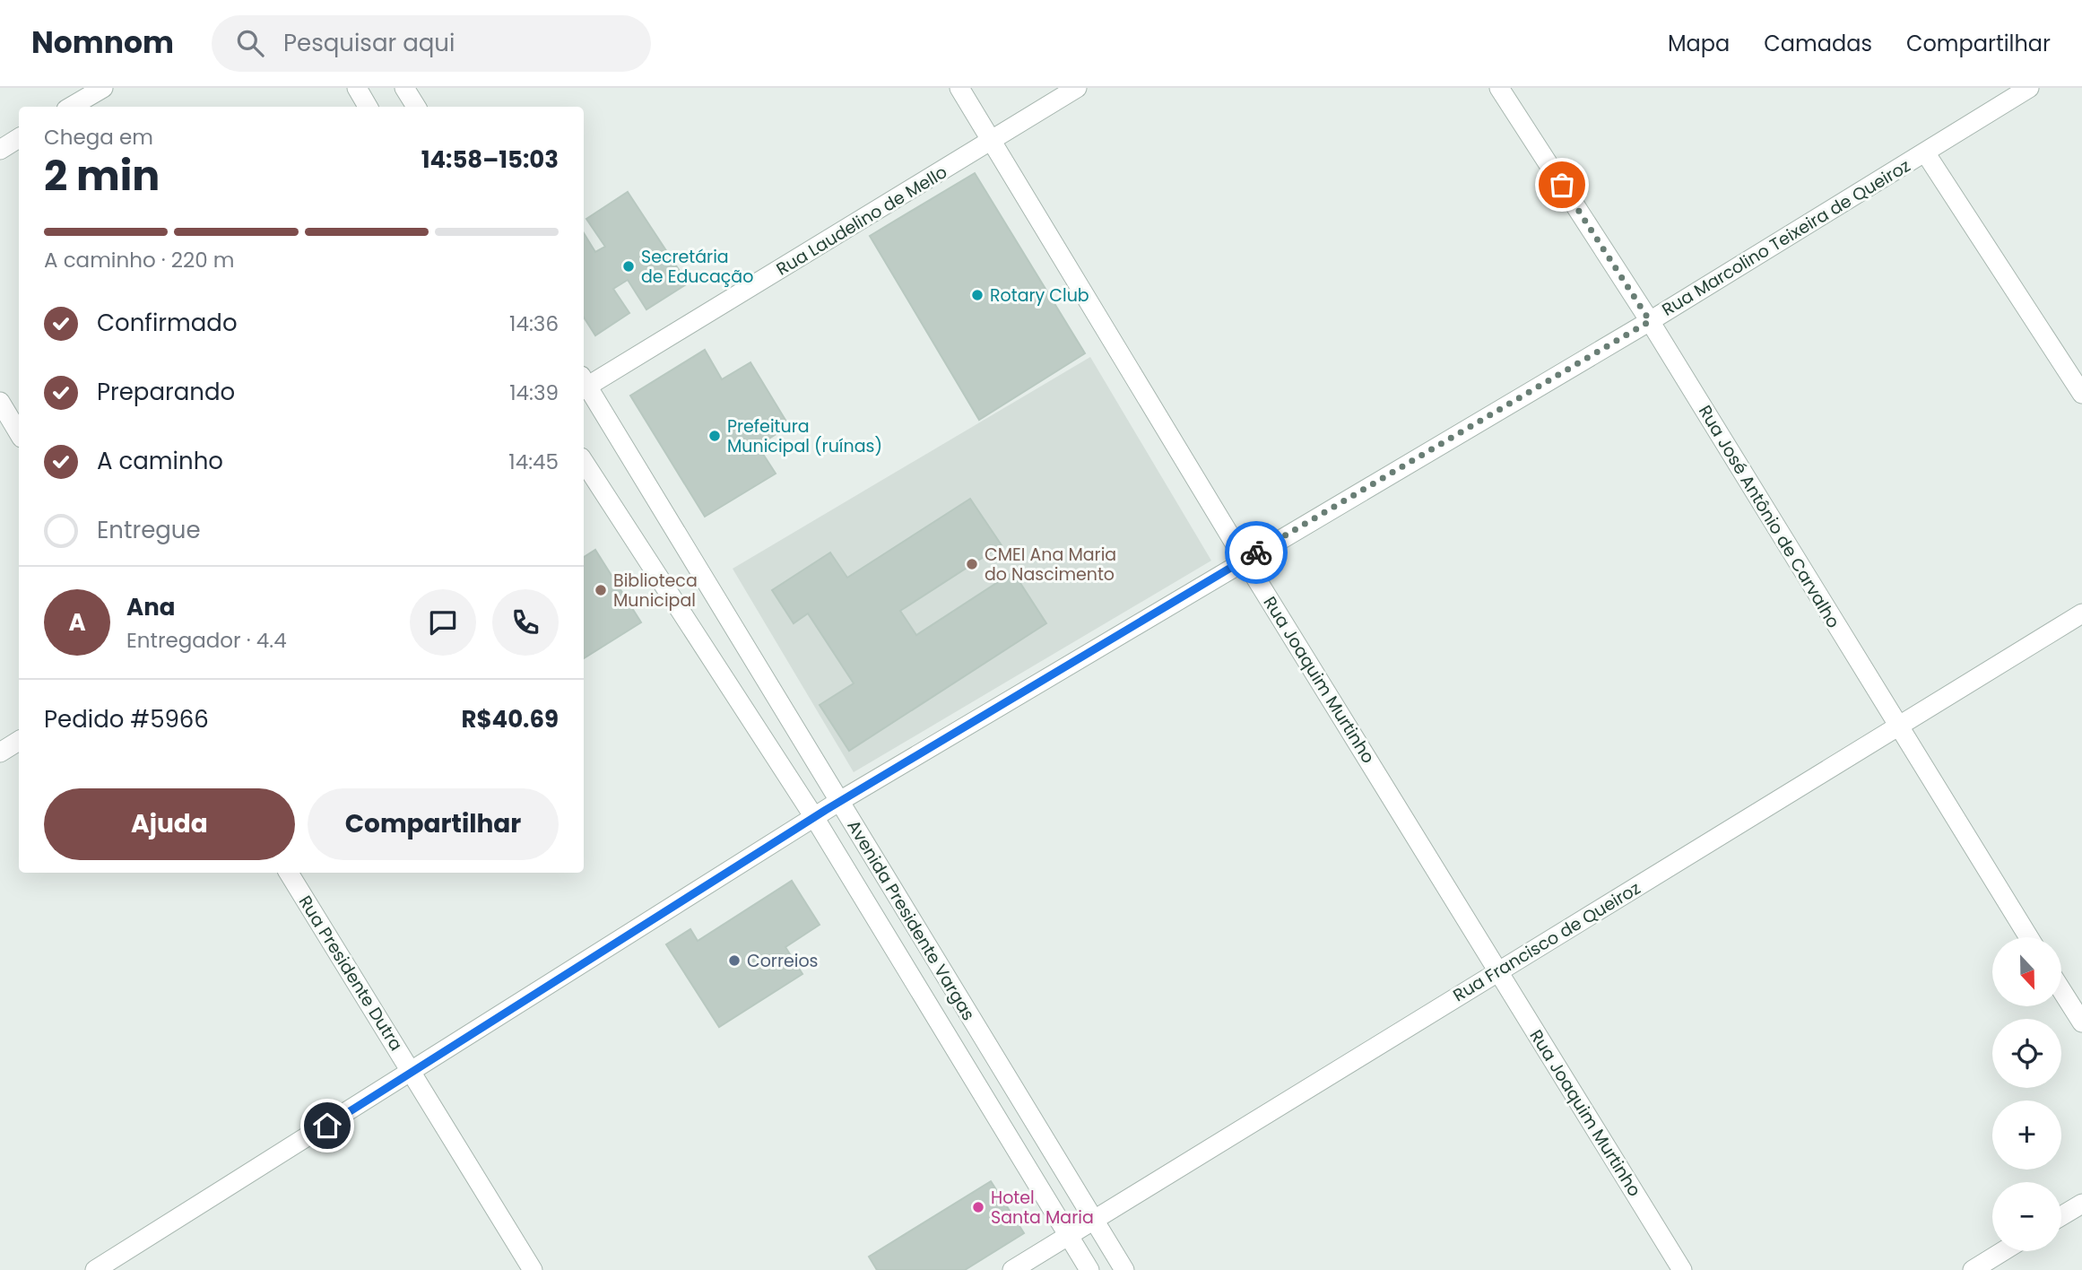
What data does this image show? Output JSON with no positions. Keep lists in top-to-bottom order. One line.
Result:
{"streets":{"street":["Rua Laudelino de Mello","Rua Marcolino Teixeira de Queiroz","Rua José Antônio de Carvalho","Rua Joaquim Murtinho","Avenida Presidente Vargas","Rua Francisco de Queiroz","Rua Presidente Dutra"]},"crossings":[["Rua Laudelino de Mello","Rua Joaquim Murtinho"],["Rua Marcolino Teixeira de Queiroz","Rua José Antônio de Carvalho"],["Rua Marcolino Teixeira de Queiroz","Rua Joaquim Murtinho"],["Rua Marcolino Teixeira de Queiroz","Avenida Presidente Vargas"],["Rua Marcolino Teixeira de Queiroz","Rua Presidente Dutra"],["Rua José Antônio de Carvalho","Rua Francisco de Queiroz"],["Rua Joaquim Murtinho","Rua Francisco de Queiroz"],["Avenida Presidente Vargas","Rua Francisco de Queiroz"]],"places":["Secretária de Educação","Rotary Club","Prefeitura Municipal (ruínas)","CMEI Ana Maria do Nascimento","Biblioteca Municipal","Correios","Hotel Santa Maria"],"north":"bottom","page":{"header":"Nomnom","search":"Pesquisar aqui","nav":["Mapa","Camadas","Compartilhar"],"heading":["2 min","Chega em","14:58–15:03"],"panel":["Ana","Entregador · 4.4","Pedido #5966","R$40.69"],"bar":"A caminho · 220 m","list":[["Confirmado","14:36"],["Preparando","14:39"],["A caminho","14:45"],"Entregue"],"round":"A","buttons":["Ajuda","Compartilhar"],"map_buttons":["+","−"]}}
